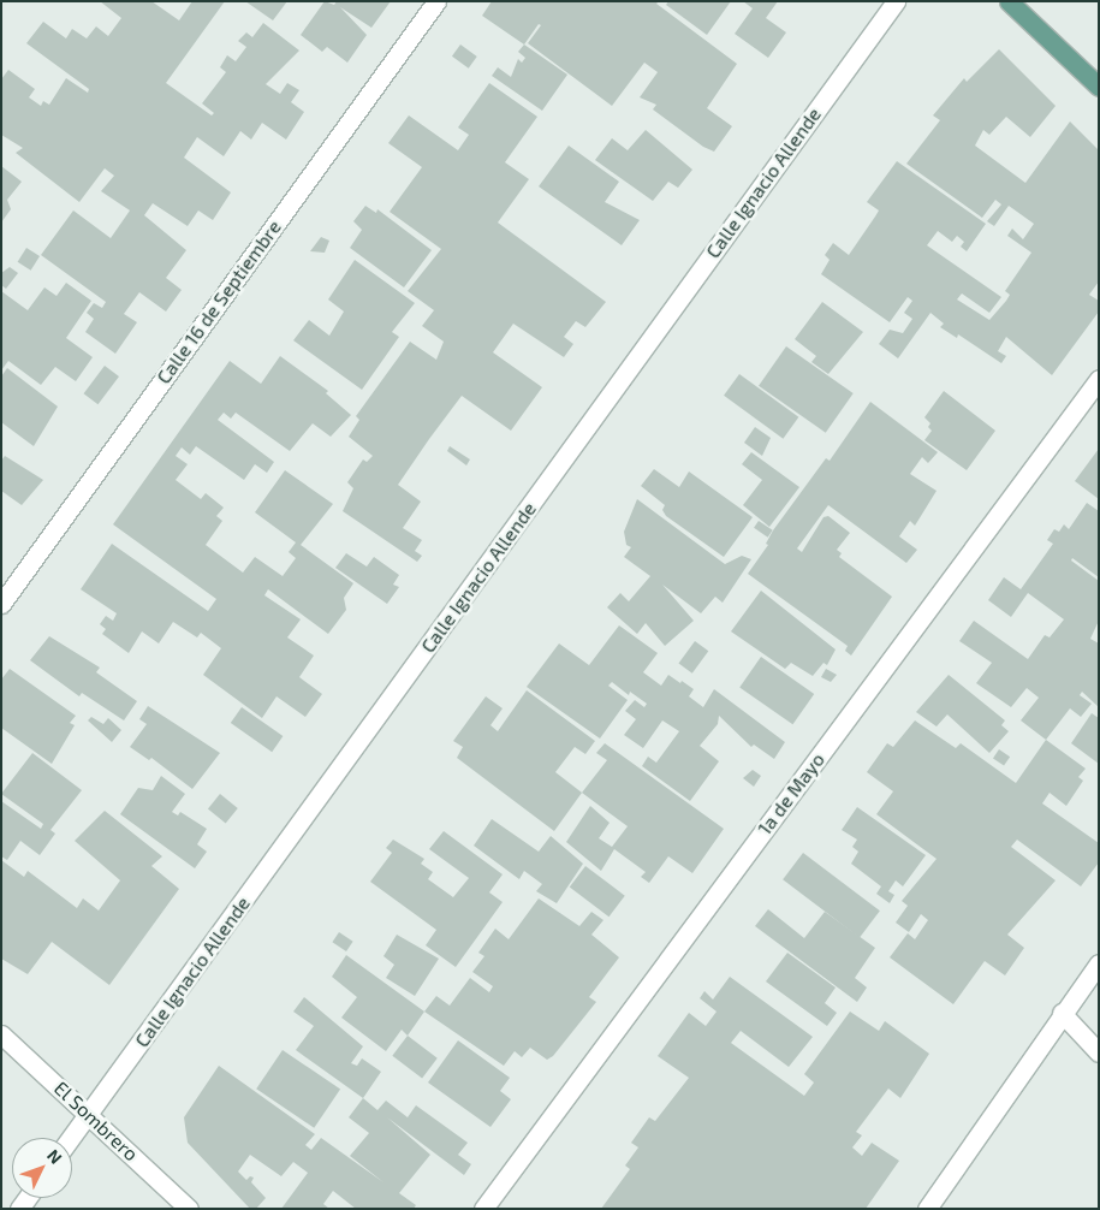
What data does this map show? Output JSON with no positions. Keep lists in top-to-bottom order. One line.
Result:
{"streets":{"street":["Calle Ignacio Allende","Calle 16 de Septiembre","1a de Mayo","El Sombrero"]},"crossings":[["Calle Ignacio Allende","El Sombrero"]],"north":"top right"}
